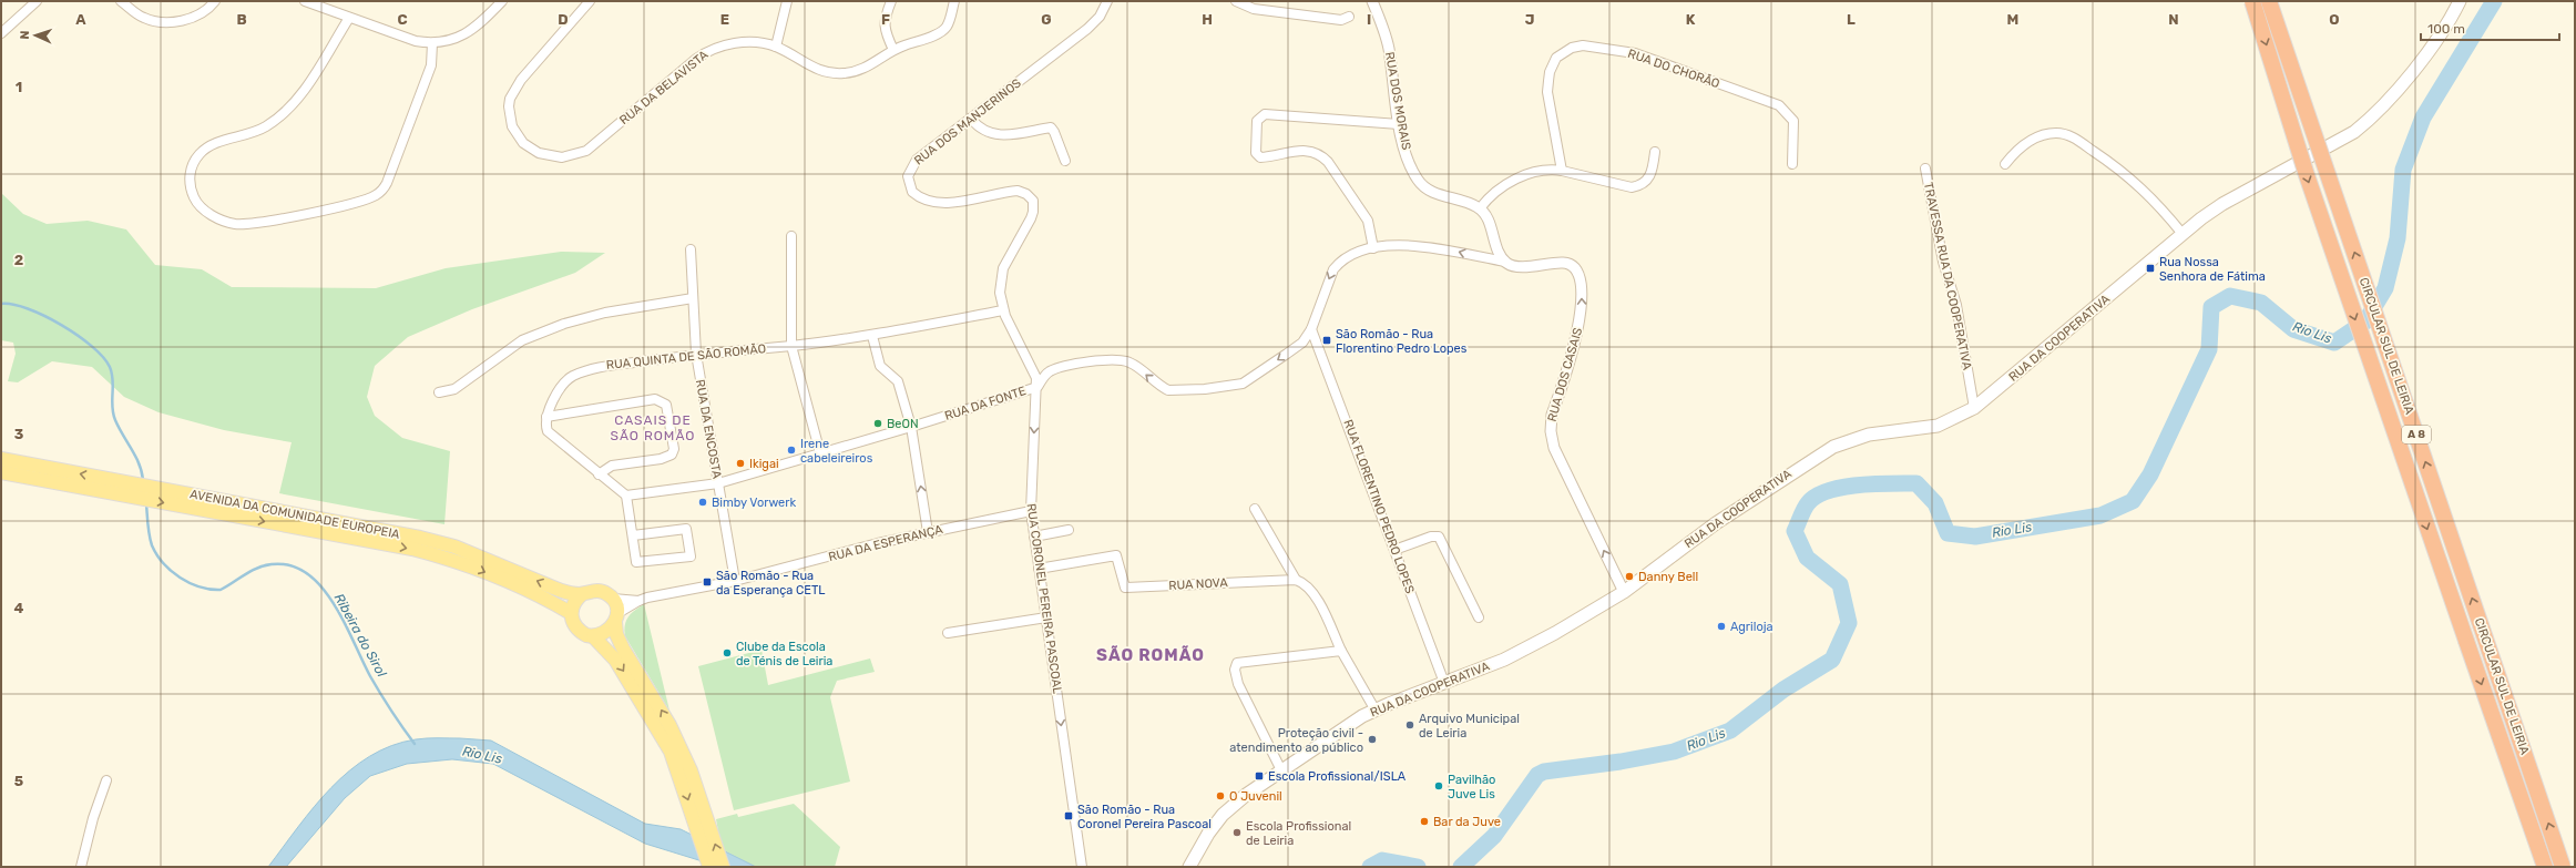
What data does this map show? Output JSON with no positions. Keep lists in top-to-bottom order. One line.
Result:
{"streets":{"highway":["CIRCULAR SUL DE LEIRIA","A 8"],"main road":["RUA DA COOPERATIVA","AVENIDA DA COMUNIDADE EUROPEIA"],"street":["RUA DO CHORÃO","RUA DA BELAVISTA","RUA DOS MORAIS","RUA DOS MANJERINOS","TRAVESSA RUA DA COOPERATIVA","RUA QUINTA DE SÃO ROMÃO","RUA DOS CASAIS","RUA DA FONTE","RUA DA ENCOSTA","RUA FLORENTINO PEDRO LOPES","RUA DA ESPERANÇA","RUA NOVA","RUA CORONEL PEREIRA PASCOAL"]},"crossings":[["RUA DOS MANJERINOS","RUA QUINTA DE SÃO ROMÃO"],["RUA DOS MANJERINOS","RUA CORONEL PEREIRA PASCOAL"],["TRAVESSA RUA DA COOPERATIVA","RUA DA COOPERATIVA"],["RUA DA COOPERATIVA","RUA DOS CASAIS"],["RUA DA COOPERATIVA","RUA FLORENTINO PEDRO LOPES"],["RUA QUINTA DE SÃO ROMÃO","RUA DA ENCOSTA"],["RUA QUINTA DE SÃO ROMÃO","RUA CORONEL PEREIRA PASCOAL"],["RUA DOS CASAIS","RUA DA FONTE"],["RUA DA FONTE","RUA DA ENCOSTA"],["RUA DA FONTE","RUA FLORENTINO PEDRO LOPES"],["RUA DA FONTE","RUA CORONEL PEREIRA PASCOAL"],["RUA DA ENCOSTA","RUA DA ESPERANÇA"],["AVENIDA DA COMUNIDADE EUROPEIA","RUA DA ESPERANÇA"],["RUA DA ESPERANÇA","RUA CORONEL PEREIRA PASCOAL"],["RUA NOVA","RUA CORONEL PEREIRA PASCOAL"]],"one_way":["RUA DOS CASAIS","RUA DA FONTE","RUA CORONEL PEREIRA PASCOAL"],"districts":["CASAIS DE SÃO ROMÃO","SÃO ROMÃO"],"water":["Rio Lis","Ribeira do Sirol"],"places":{"transit":["Rua Nossa Senhora de Fátima","São Romão - Rua Florentino Pedro Lopes","São Romão - Rua da Esperança CETL","Escola Profissional/ISLA","São Romão - Rua Coronel Pereira Pascoal"],"other":["BeON","Irene cabeleireiros","Ikigai","Bimby Vorwerk","Danny Bell","Agriloja","Clube da Escola de Ténis de Leiria","Arquivo Municipal de Leiria","Proteção civil - atendimento ao público","Pavilhão Juve Lis","O Juvenil","Bar da Juve","Escola Profissional de Leiria"]},"scale_bar":"100 m","north":"left","grid":{"columns":["A","B","C","D","E","F","G","H","I","J","K","L","M","N","O"],"rows":["1","2","3","4","5"]}}
